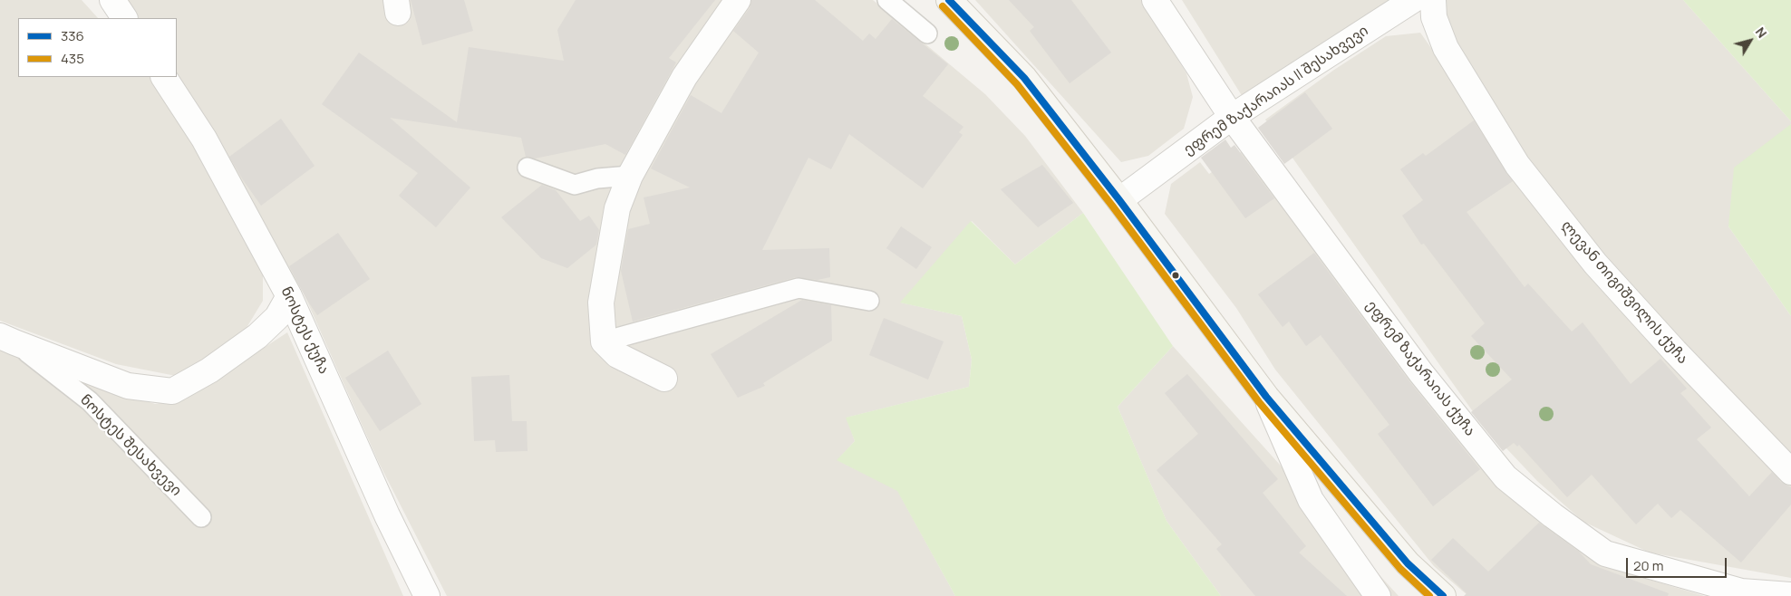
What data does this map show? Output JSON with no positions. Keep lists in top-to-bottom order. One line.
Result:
{"streets":{"street":["ეფრემ ზაქარაიას II შესახვევი","ლევან თიგიშვილის ქუჩა","ნოსტეს ქუჩა","ეფრემ ზაქარაიას ქუჩა","ნოსტეს შესახვევი"]},"crossings":[["ეფრემ ზაქარაიას II შესახვევი","ეფრემ ზაქარაიას ქუჩა"],["ნოსტეს ქუჩა","ნოსტეს შესახვევი"]],"lines":["transit line 336","transit line 435"],"legend":["336","435"],"scale_bar":"20 m","north":"top right"}
